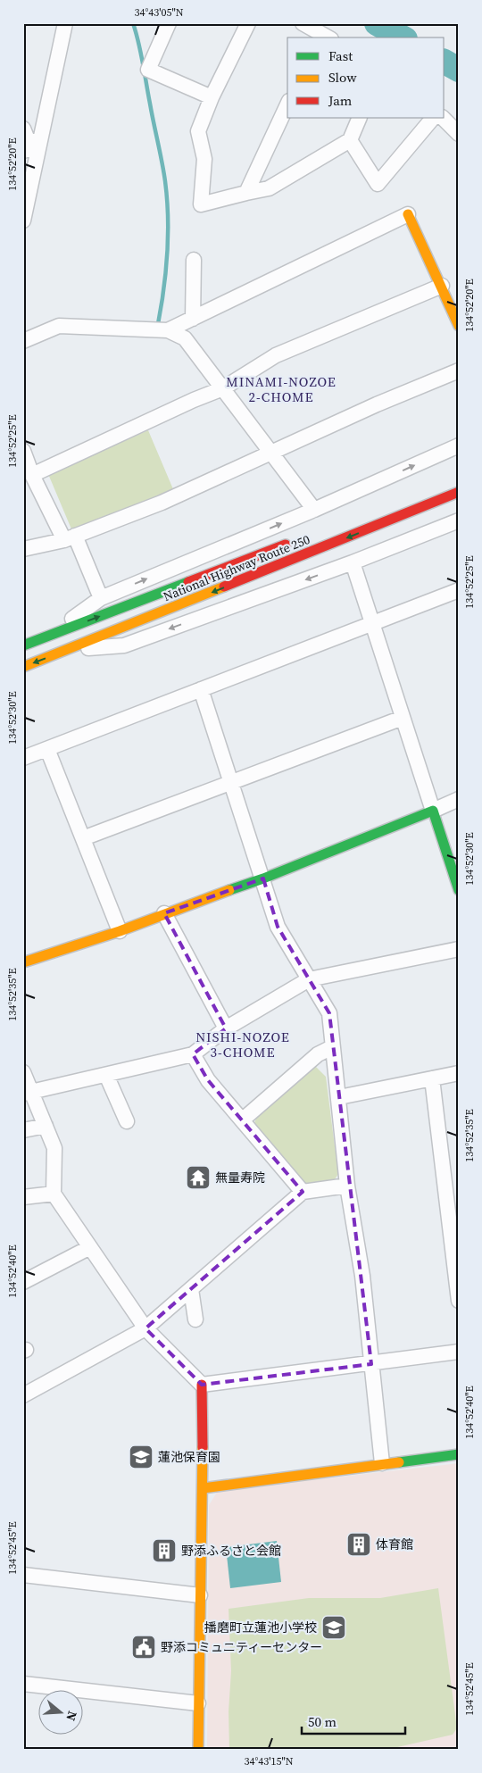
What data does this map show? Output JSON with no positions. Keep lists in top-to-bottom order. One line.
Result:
{"streets":{"main road":["National Highway Route 250"]},"districts":["MINAMI-NOZOE 2-CHOME","NISHI-NOZOE 3-CHOME"],"places":{"temple":["無量寿院"],"school or university":["蓮池保育園","播磨町立蓮池小学校"],"building":["体育館","野添ふるさと会館"],"public building":["野添コミュニティーセンター"]},"legend":["Fast","Slow","Jam"],"scale_bar":"50 m","north":"right","coordinates":["34°43'05\"N","134°52'20\"E","134°52'25\"E","134°52'30\"E","134°52'35\"E","134°52'40\"E","134°52'45\"E","34°43'15\"N"]}
